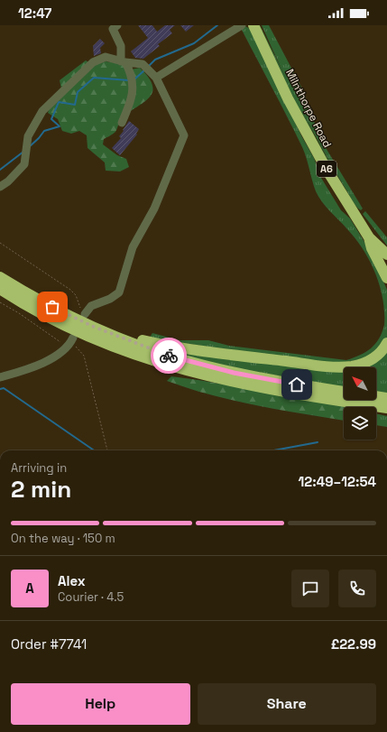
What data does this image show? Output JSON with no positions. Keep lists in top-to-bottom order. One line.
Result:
{"streets":{"highway":["Milnthorpe Road","A6"]},"north":"top left","page":{"status":"12:47","heading":["2 min","Arriving in","12:49–12:54"],"panel":["Alex","Courier · 4.5","Order #7741","£22.99"],"bar":"On the way · 150 m","round":"A","buttons":["Help","Share"]}}
